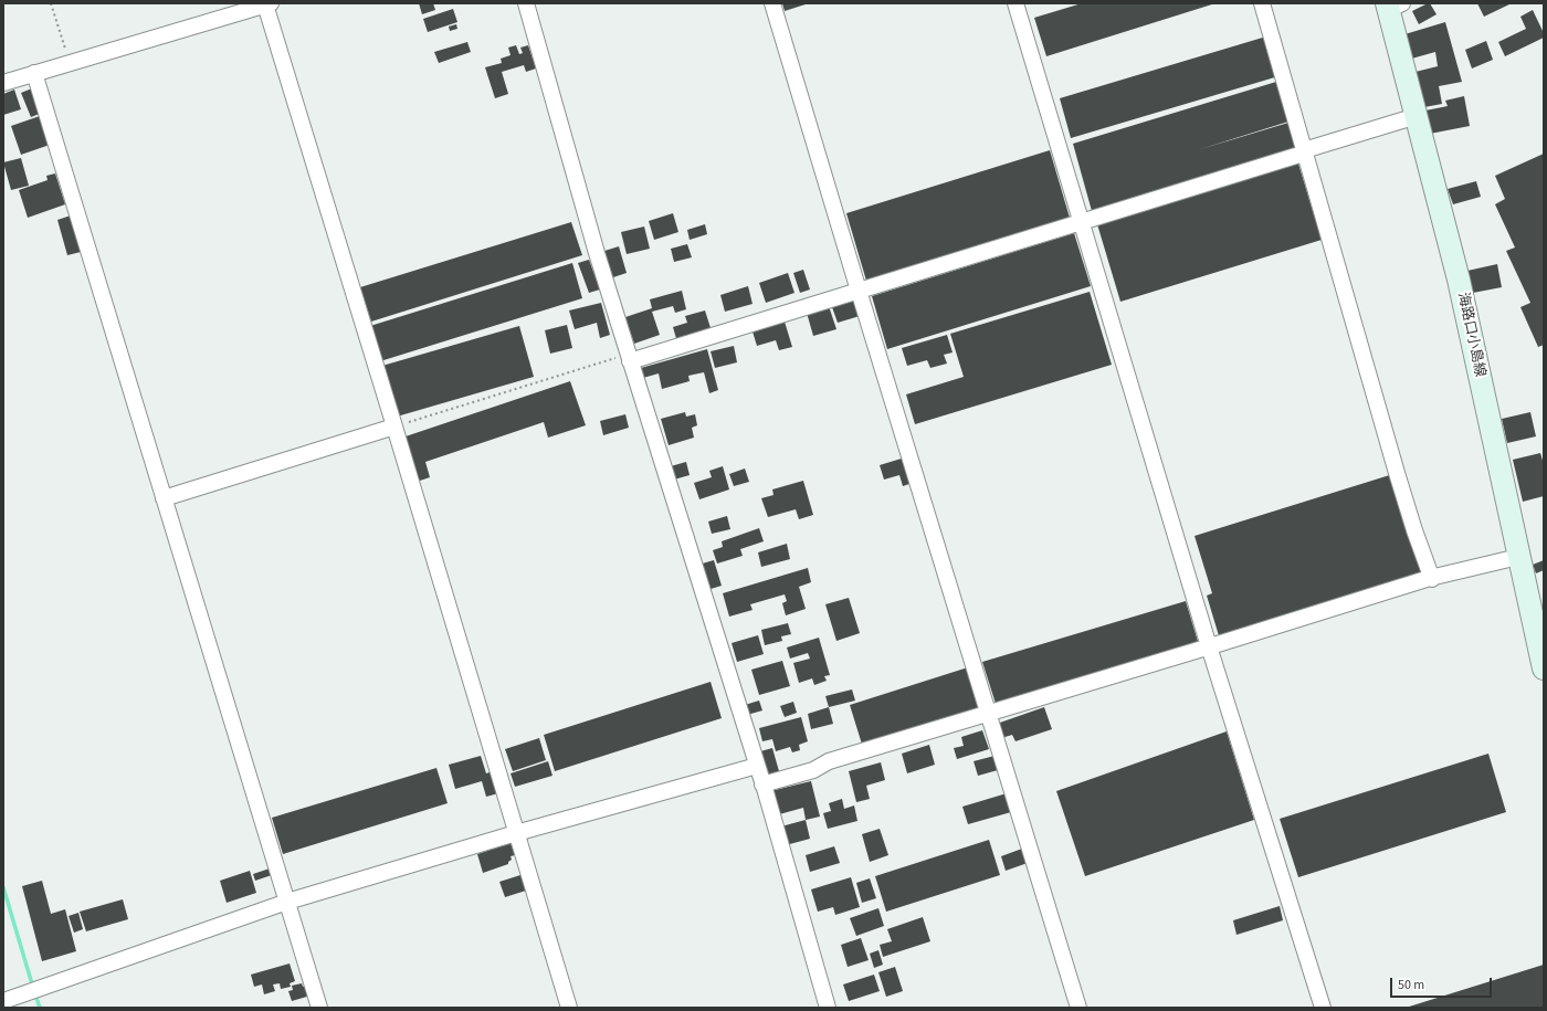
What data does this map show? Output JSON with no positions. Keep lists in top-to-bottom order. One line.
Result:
{"streets":{"main road":["海路口小島線"]},"scale_bar":"50 m"}
